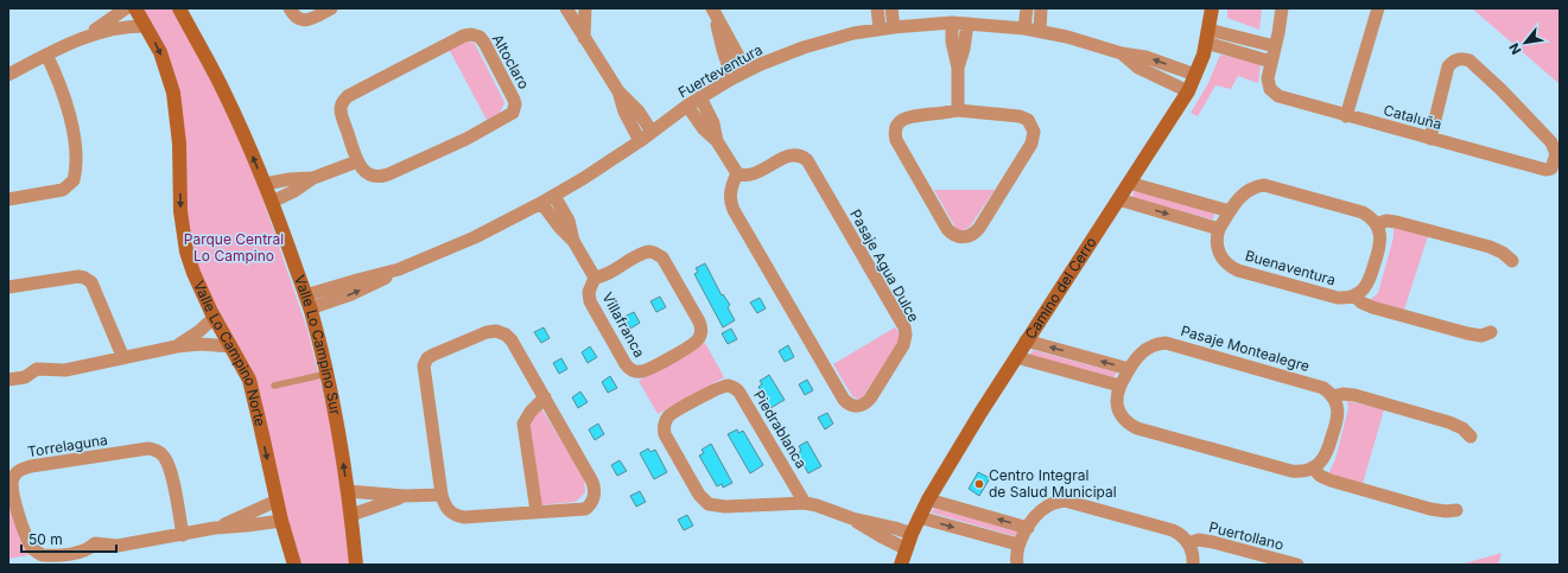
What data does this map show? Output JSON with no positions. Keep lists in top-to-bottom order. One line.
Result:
{"streets":{"street":["Altoclaro","Fuerteventura","Cataluña","Pasaje Agua Dulce","Buenaventura","Camino del Cerro","Villafranca","Valle Lo Campino Sur","Pasaje Montealegre","Valle Lo Campino Norte","Piedrablanca","Torrelaguna","Puertollano"]},"crossings":[["Fuerteventura","Camino del Cerro"],["Fuerteventura","Villafranca"],["Fuerteventura","Valle Lo Campino Sur"],["Camino del Cerro","Piedrablanca"],["Valle Lo Campino Norte","Torrelaguna"]],"one_way":["Valle Lo Campino Sur","Valle Lo Campino Norte"],"parks":["Parque Central Lo Campino"],"places":["Centro Integral de Salud Municipal"],"scale_bar":"50 m","north":"bottom left"}
